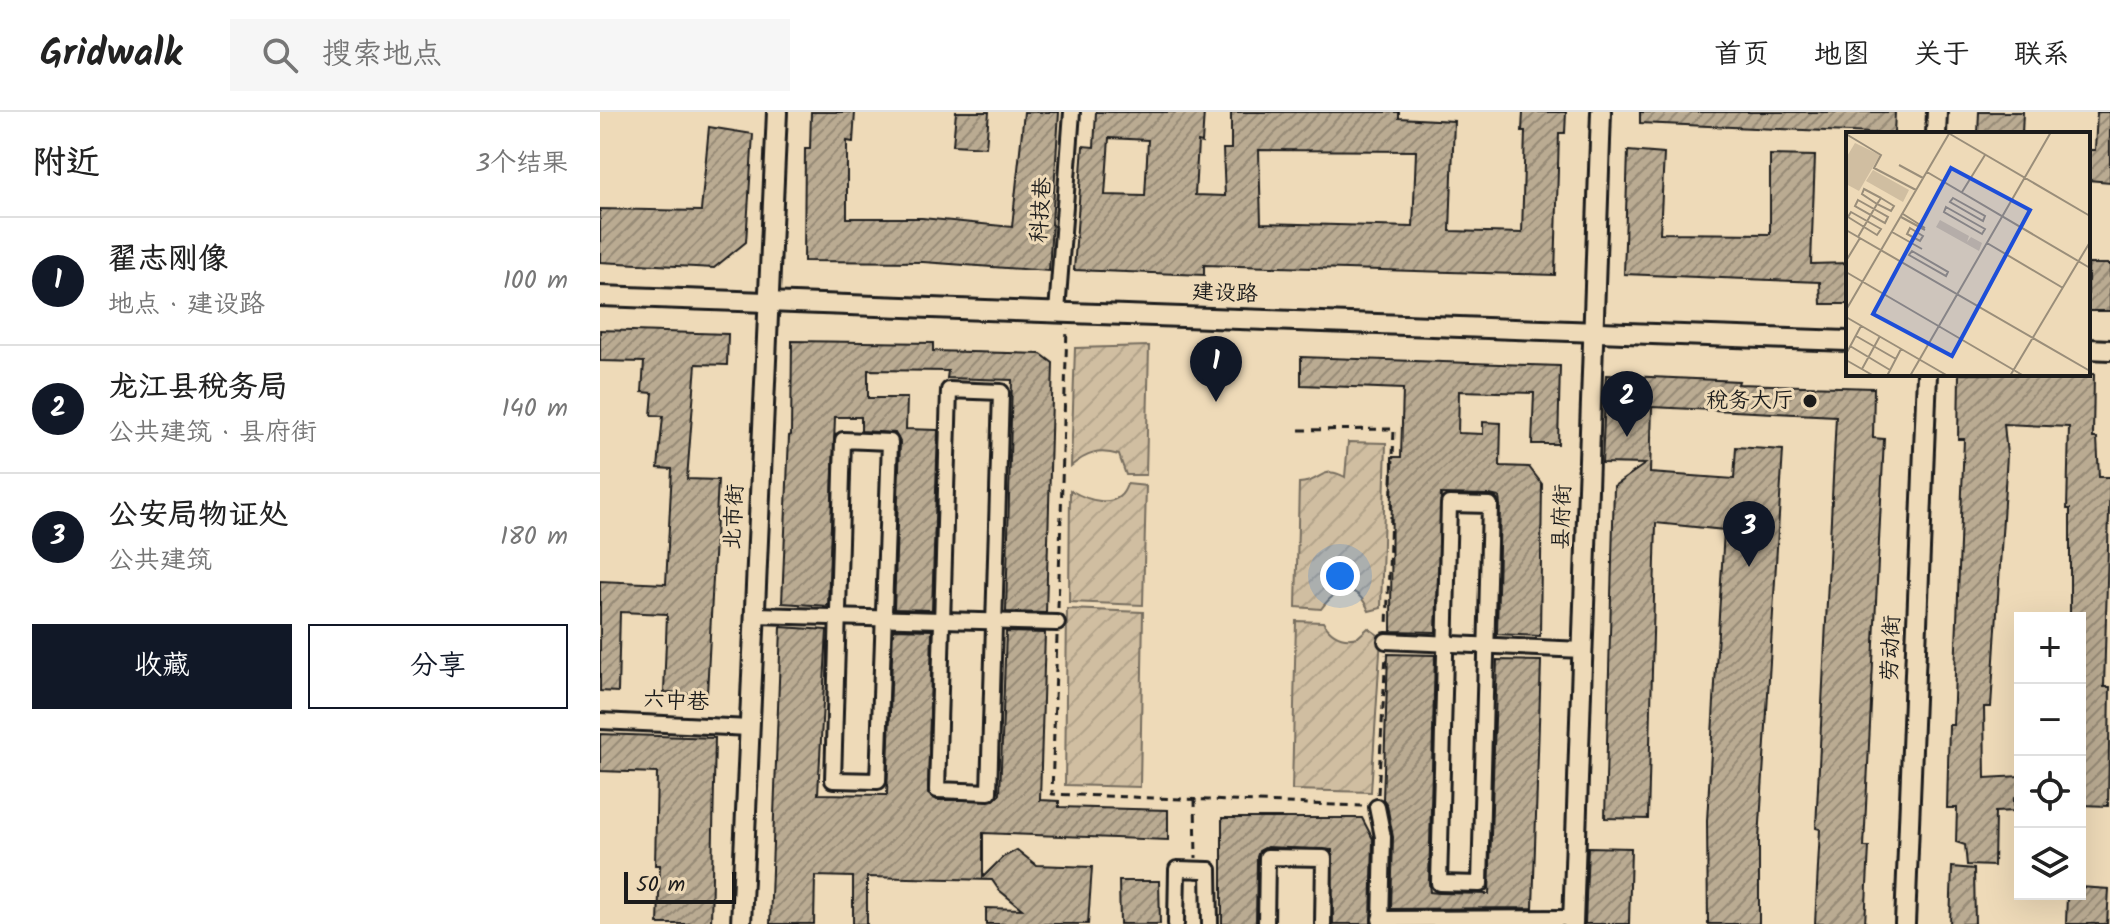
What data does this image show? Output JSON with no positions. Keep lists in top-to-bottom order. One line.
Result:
{"streets":{"street":["科技巷","建设路","北市街","县府街","劳动街","六中巷"]},"crossings":[["科技巷","建设路"],["建设路","北市街"],["建设路","县府街"],["北市街","六中巷"]],"places":["税务大厅"],"scale_bar":"50 m","page":{"header":"Gridwalk","search":"搜索地点","nav":["首页","地图","关于","联系"],"heading":["附近","3个结果"],"list":[{"mark":"1","name":"翟志刚像","note":"地点 · 建设路","value":"100 m"},{"mark":"2","name":"龙江县税务局","note":"公共建筑 · 县府街","value":"140 m"},{"mark":"3","name":"公安局物证处","note":"公共建筑","value":"180 m"}],"pins":["1","2","3"],"buttons":["收藏","分享"],"map_buttons":["+","−"],"scale":"50 m"}}
